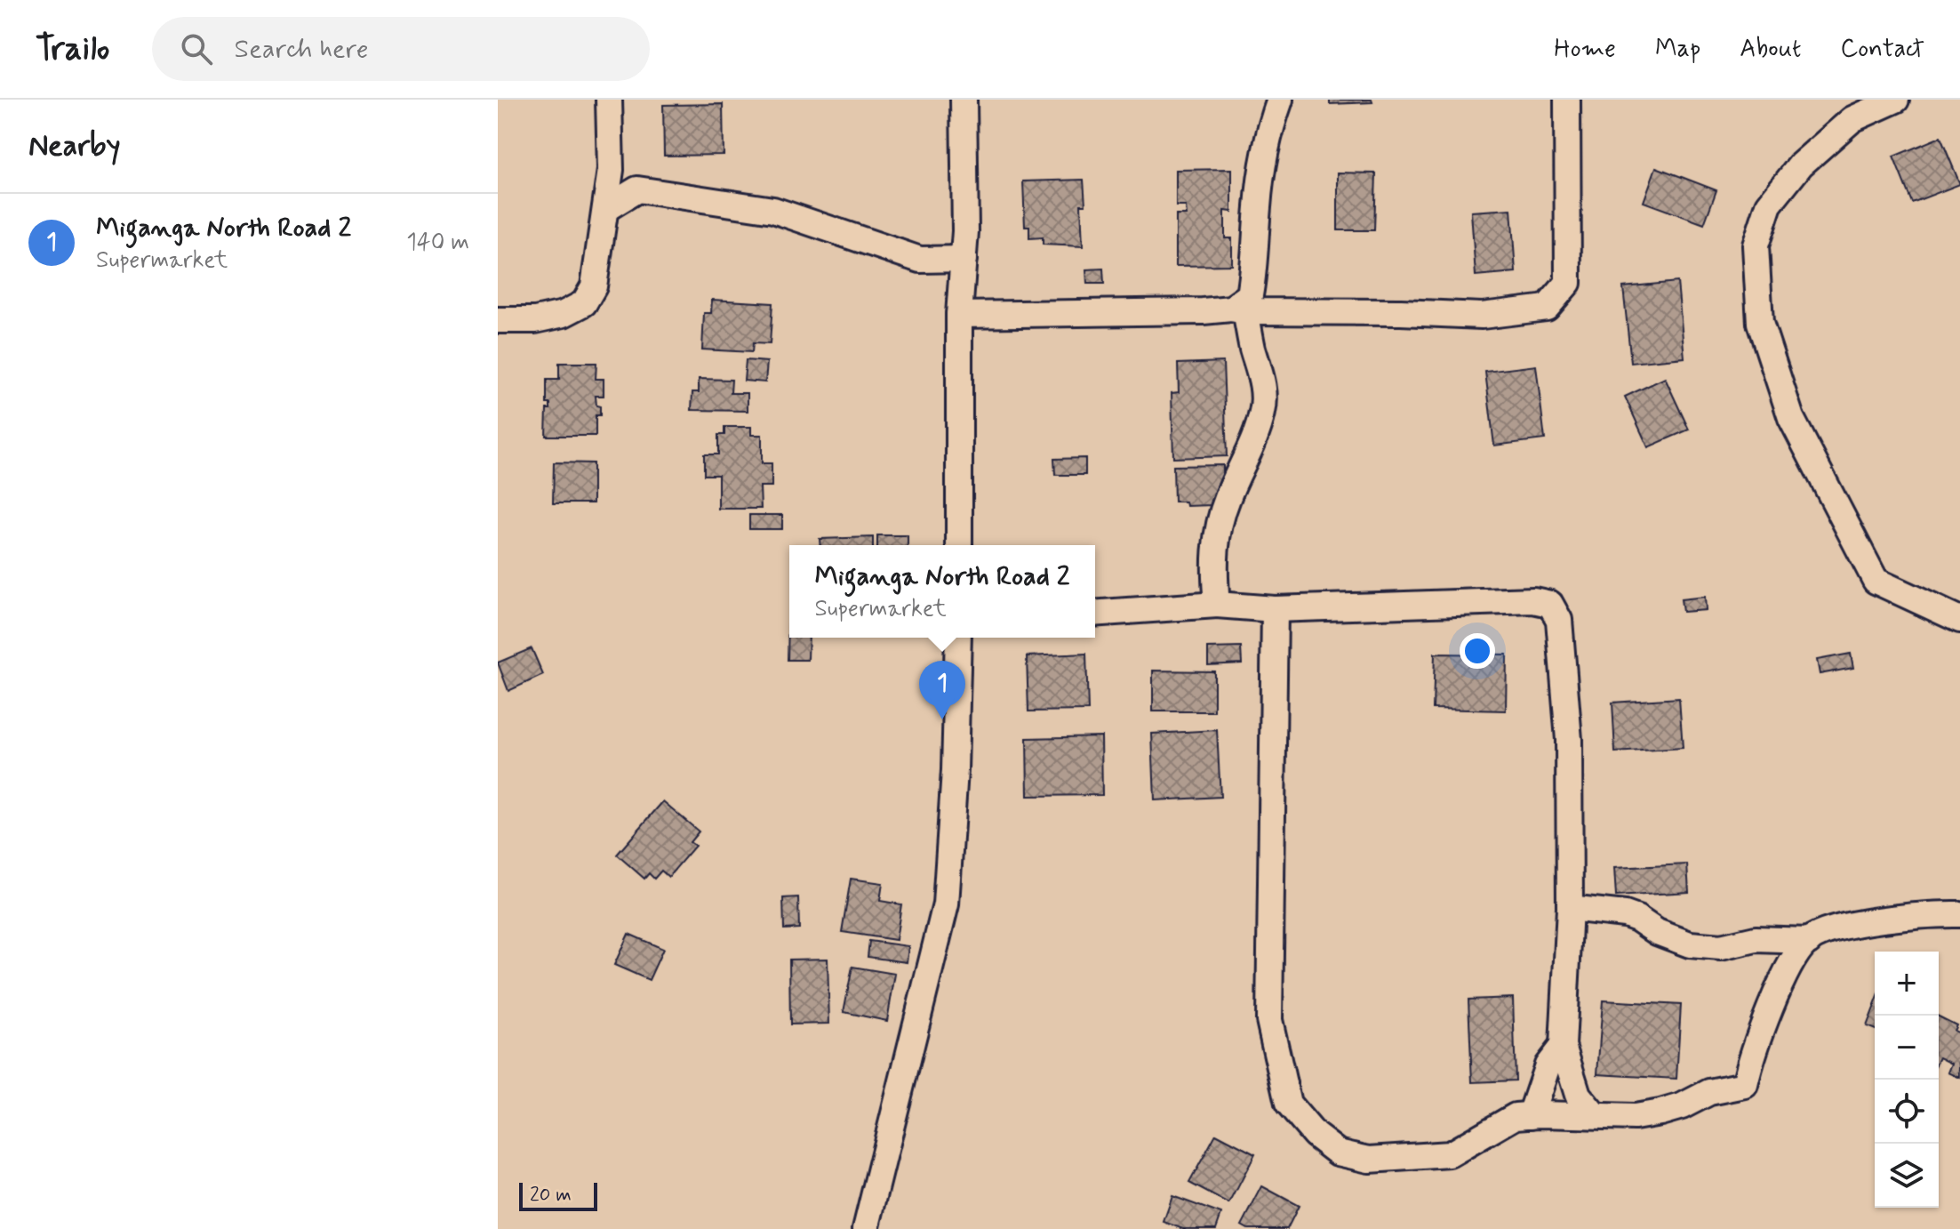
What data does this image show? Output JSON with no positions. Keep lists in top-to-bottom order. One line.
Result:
{"scale_bar":"20 m","page":{"header":"Trailo","search":"Search here","nav":["Home","Map","About","Contact"],"heading":"Nearby","list":[{"mark":"1","name":"Miganga North Road 2","note":"Supermarket","value":"140 m"}],"popup":["Miganga North Road 2","Supermarket"],"pins":"1","map_buttons":["+","−"],"scale":"20 m"}}
